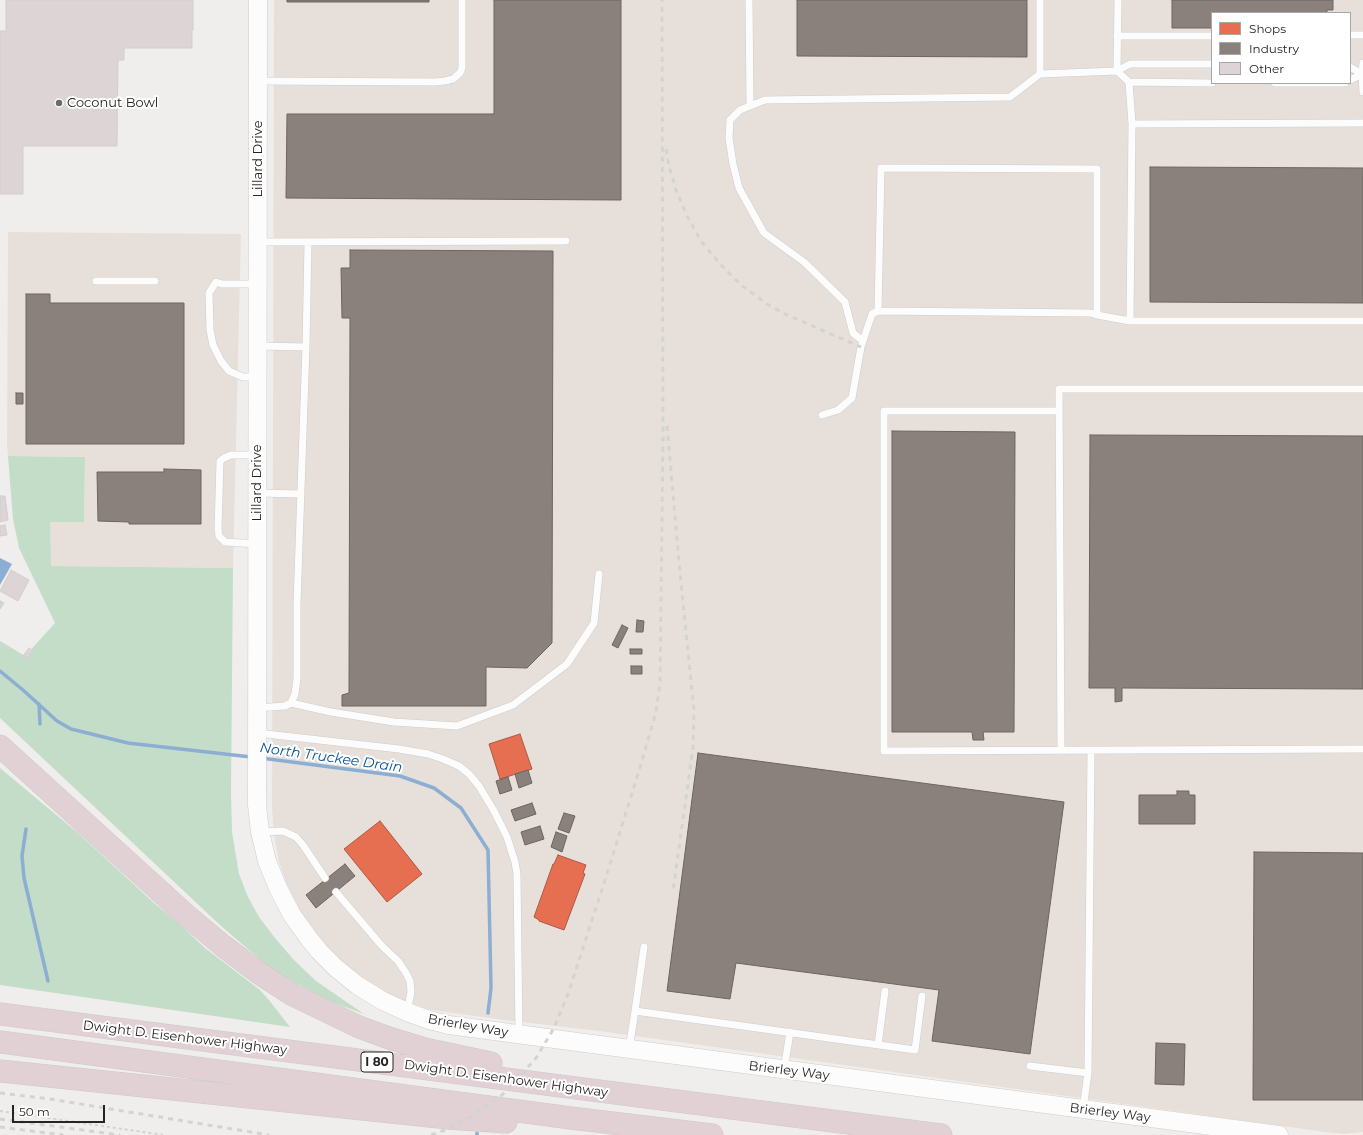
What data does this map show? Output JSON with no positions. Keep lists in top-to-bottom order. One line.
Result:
{"streets":{"highway":["Dwight D. Eisenhower Highway","I 80"],"street":["Lillard Drive","Brierley Way"]},"crossings":[["Lillard Drive","Brierley Way"]],"water":["North Truckee Drain"],"places":["Coconut Bowl"],"legend":["Shops","Industry","Other"],"scale_bar":"50 m"}
